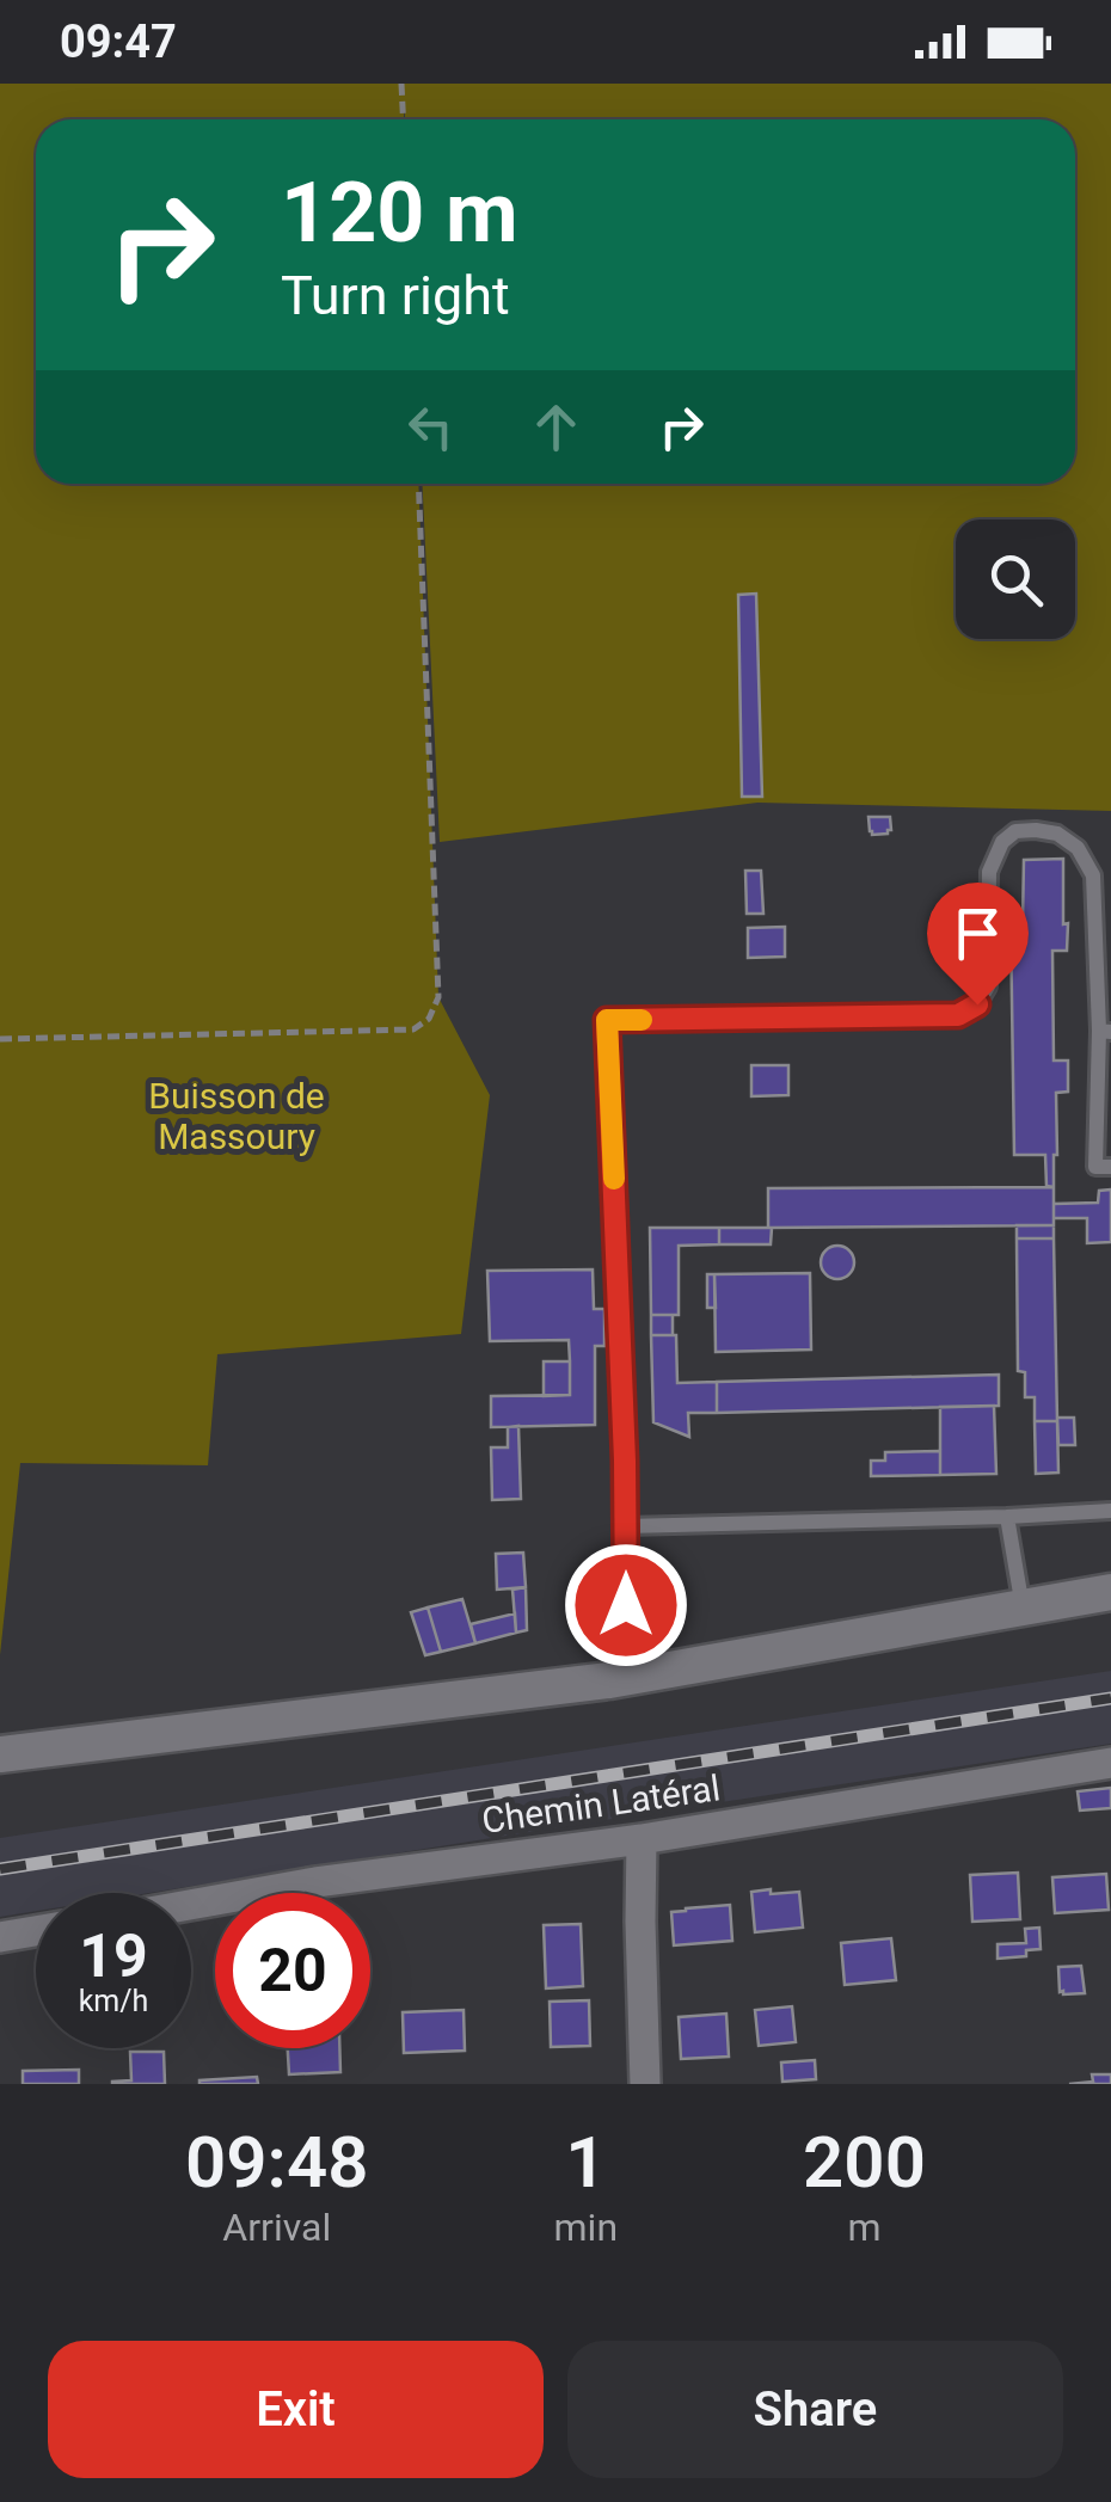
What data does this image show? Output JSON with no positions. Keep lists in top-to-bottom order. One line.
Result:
{"streets":{"street":["Chemin Latéral"]},"parks":["Buisson de Massoury"],"page":{"status":"09:47","turn":["120 m","Turn right"],"speed":"19 km/h","limit":"20","eta":["09:48","Arrival","1","min","200","m"],"buttons":["Exit","Share"]}}
